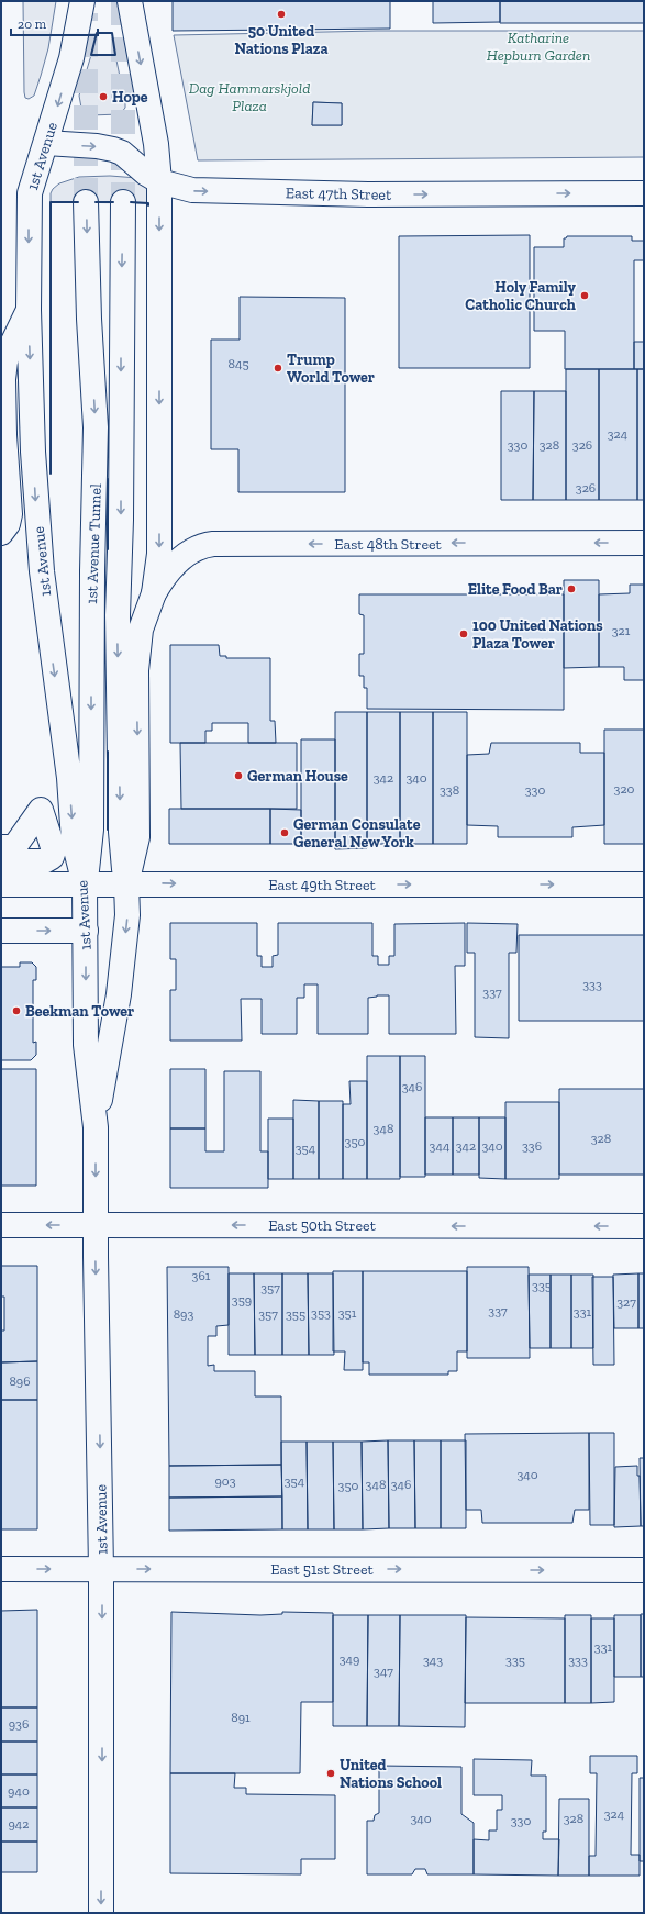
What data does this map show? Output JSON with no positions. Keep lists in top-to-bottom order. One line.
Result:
{"streets":{"main road":["1st Avenue","East 47th Street","1st Avenue Tunnel","East 48th Street","East 49th Street","East 50th Street","East 51st Street"]},"crossings":[["1st Avenue","East 47th Street"],["1st Avenue","1st Avenue Tunnel"],["1st Avenue","East 48th Street"],["1st Avenue","East 49th Street"],["1st Avenue","East 50th Street"],["1st Avenue","East 51st Street"],["1st Avenue Tunnel","East 49th Street"]],"one_way":["1st Avenue","East 47th Street","1st Avenue Tunnel","East 48th Street","East 49th Street","East 50th Street","East 51st Street"],"parks":["Katharine Hepburn Garden","Dag Hammarskjold Plaza"],"places":["50 United Nations Plaza","Hope","Holy Family Catholic Church","Trump World Tower","Elite Food Bar","100 United Nations Plaza Tower","German House","German Consulate General New York","Beekman Tower","United Nations School"],"house_numbers":["845","324","330","328","326","326","321","342","340","320","338","330","333","337","346","348","328","350","344","342","340","336","354","361","335","357","359","327","337","331","353","351","893","357","355","896","340","903","354","348","346","350","331","349","343","335","333","347","891","936","940","324","340","328","330","942"],"scale_bar":"20 m"}
